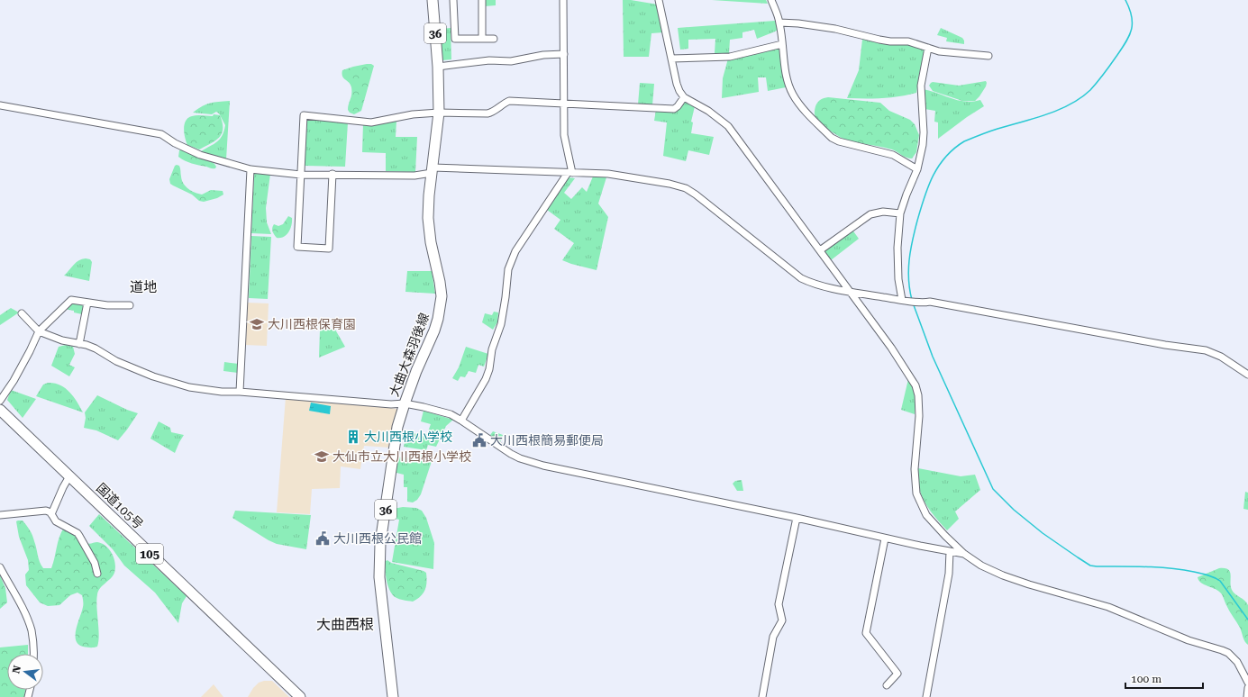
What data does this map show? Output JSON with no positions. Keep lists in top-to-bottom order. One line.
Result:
{"streets":{"main road":["36","大曲大森羽後線","国道105号","105"]},"districts":["道地","大曲西根"],"places":{"school or university":["大川西根保育園","大仙市立大川西根小学校"],"building":["大川西根小学校"],"public building":["大川西根簡易郵便局","大川西根公民館"]},"scale_bar":"100 m","north":"left"}
